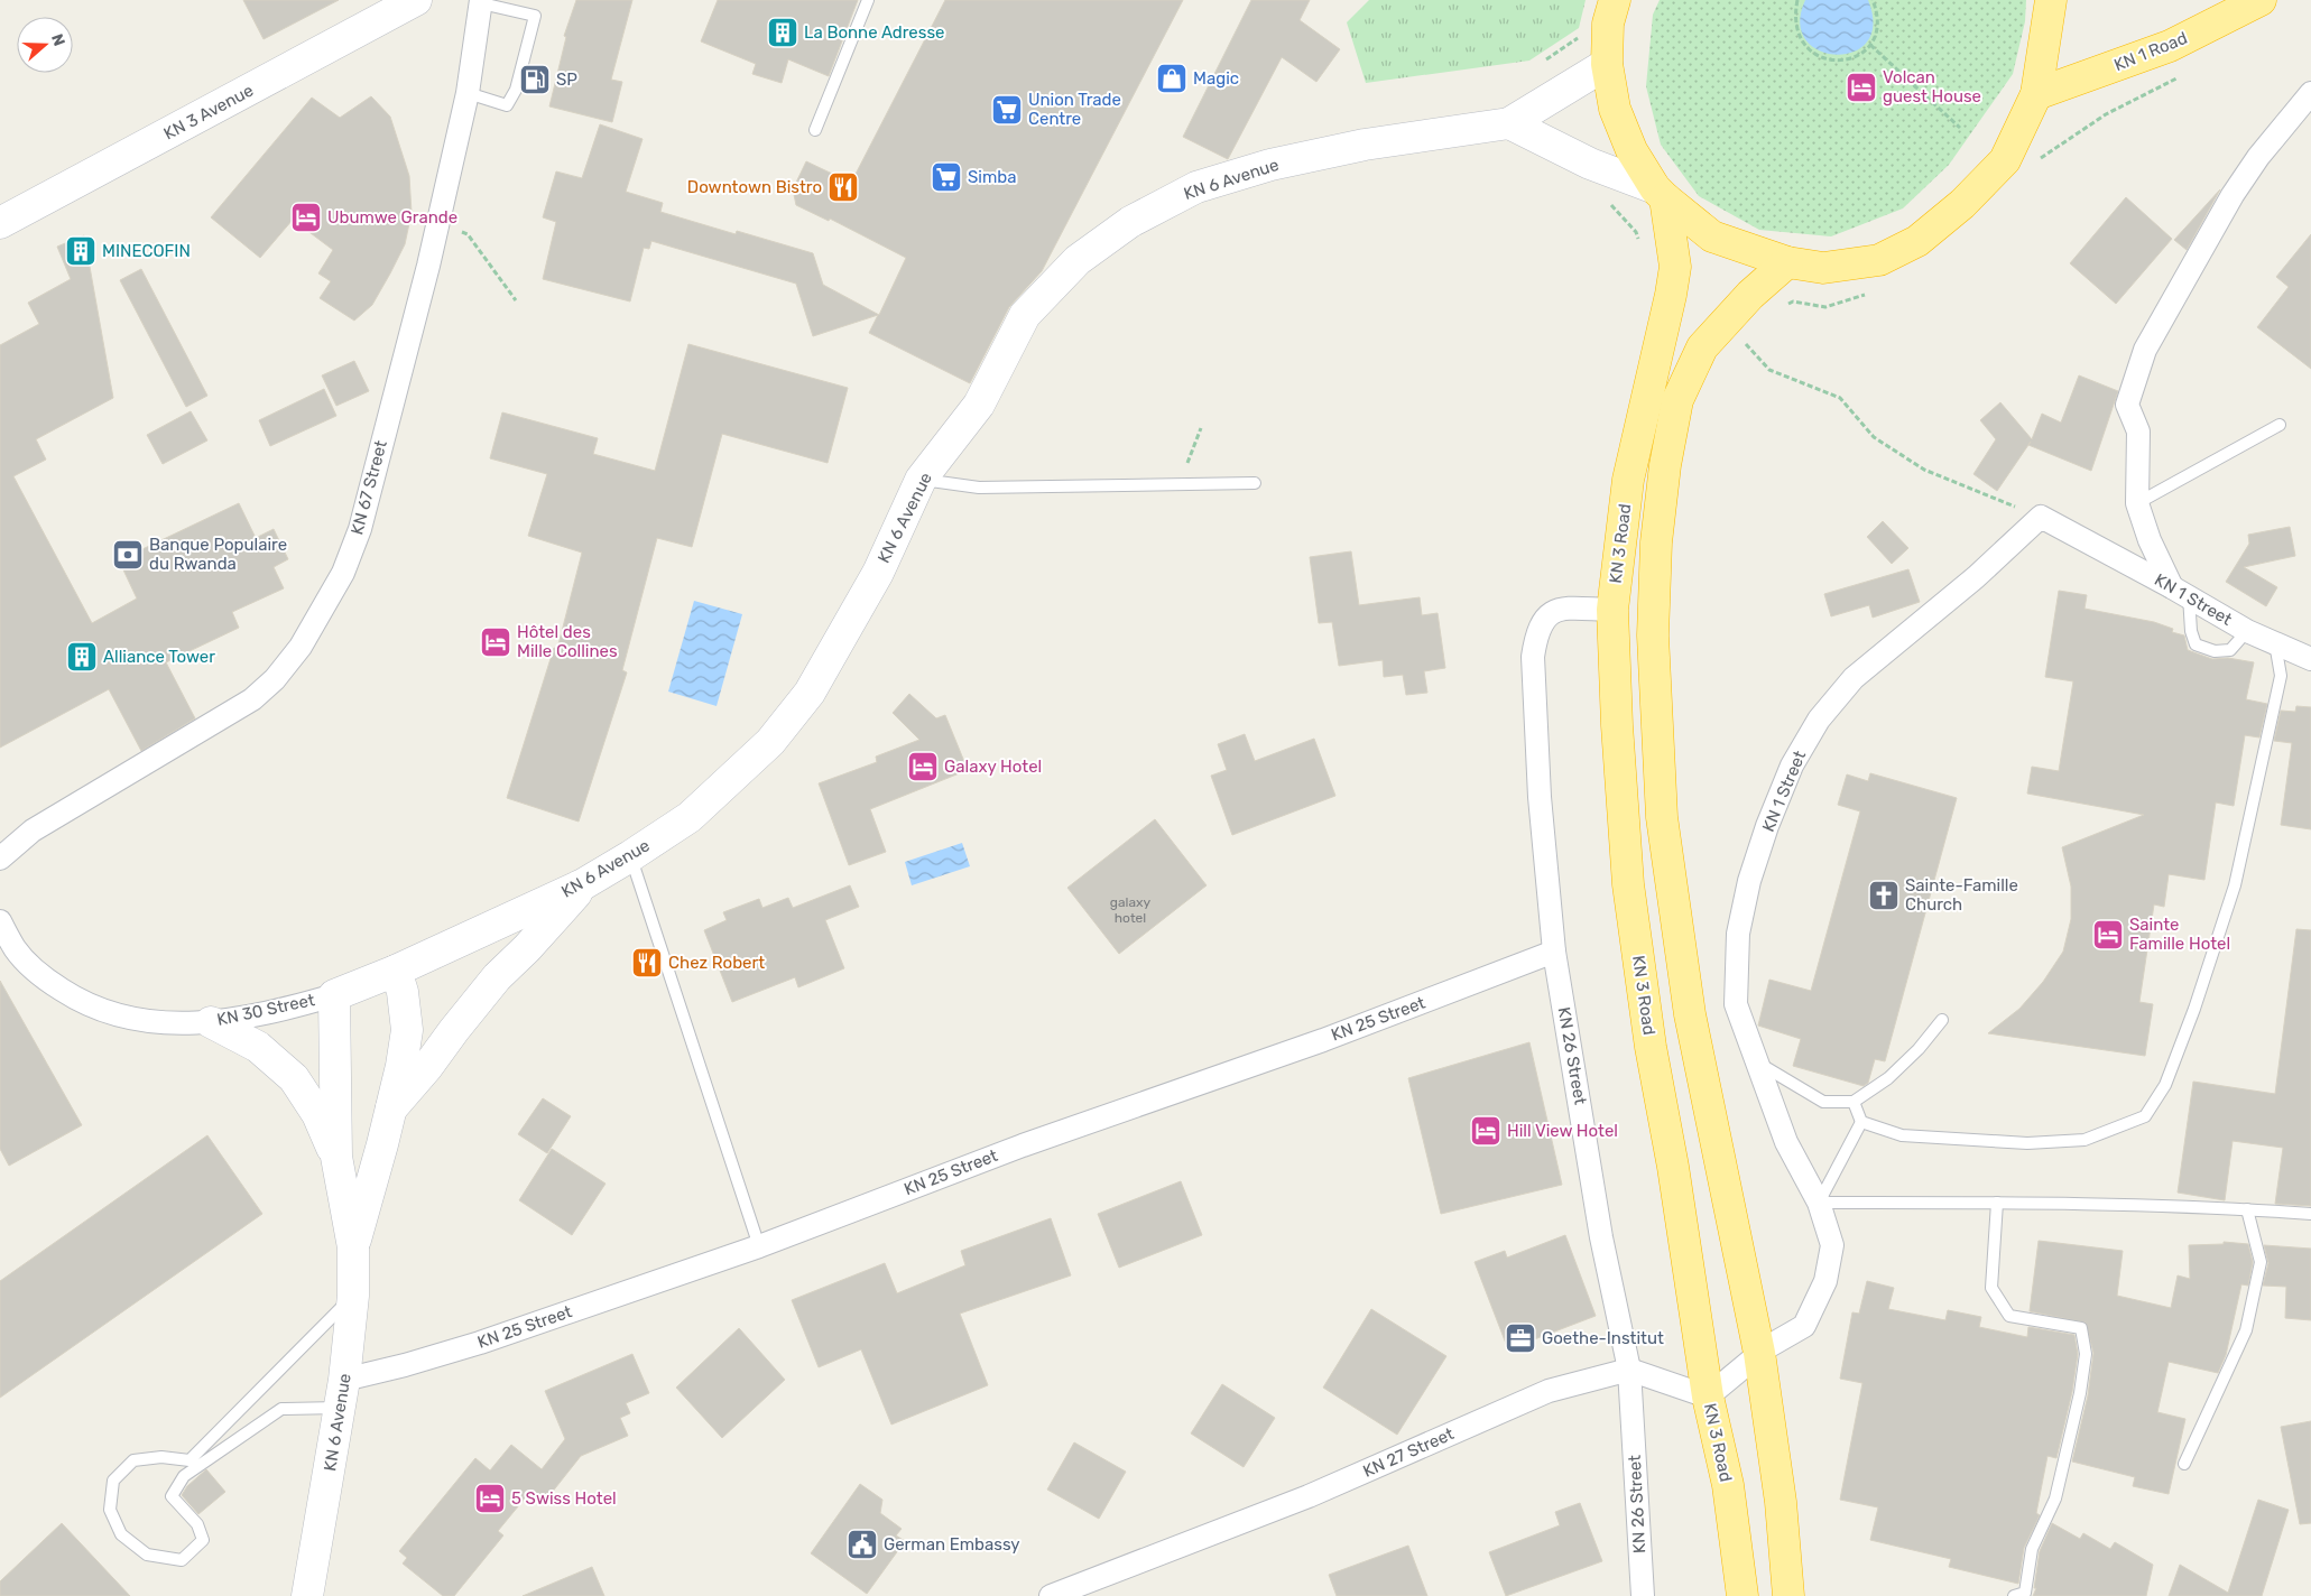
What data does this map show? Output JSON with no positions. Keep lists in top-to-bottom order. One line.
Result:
{"streets":{"highway":["KN 1 Road","KN 3 Road"],"main road":["KN 3 Avenue","KN 6 Avenue"],"street":["KN 67 Street","KN 1 Street","KN 30 Street","KN 25 Street","KN 26 Street","KN 27 Street"]},"crossings":[["KN 6 Avenue","KN 30 Street"],["KN 6 Avenue","KN 25 Street"],["KN 3 Road","KN 1 Street"],["KN 3 Road","KN 26 Street"],["KN 25 Street","KN 26 Street"],["KN 26 Street","KN 27 Street"]],"places":{"building":["La Bonne Adresse","MINECOFIN","Alliance Tower"],"shop":["Magic"],"fuel station":["SP"],"hotel":["Volcan guest House","Ubumwe Grande","Hôtel des Mille Collines","Galaxy Hotel","Sainte Famille Hotel","Hill View Hotel","5 Swiss Hotel"],"supermarket":["Union Trade Centre","Simba"],"restaurant":["Downtown Bistro","Chez Robert"],"bank":["Banque Populaire du Rwanda"],"church":["Sainte-Famille Church"],"office":["Goethe-Institut"],"public building":["German Embassy"]},"house_numbers":["galaxy hotel"],"north":"right"}
